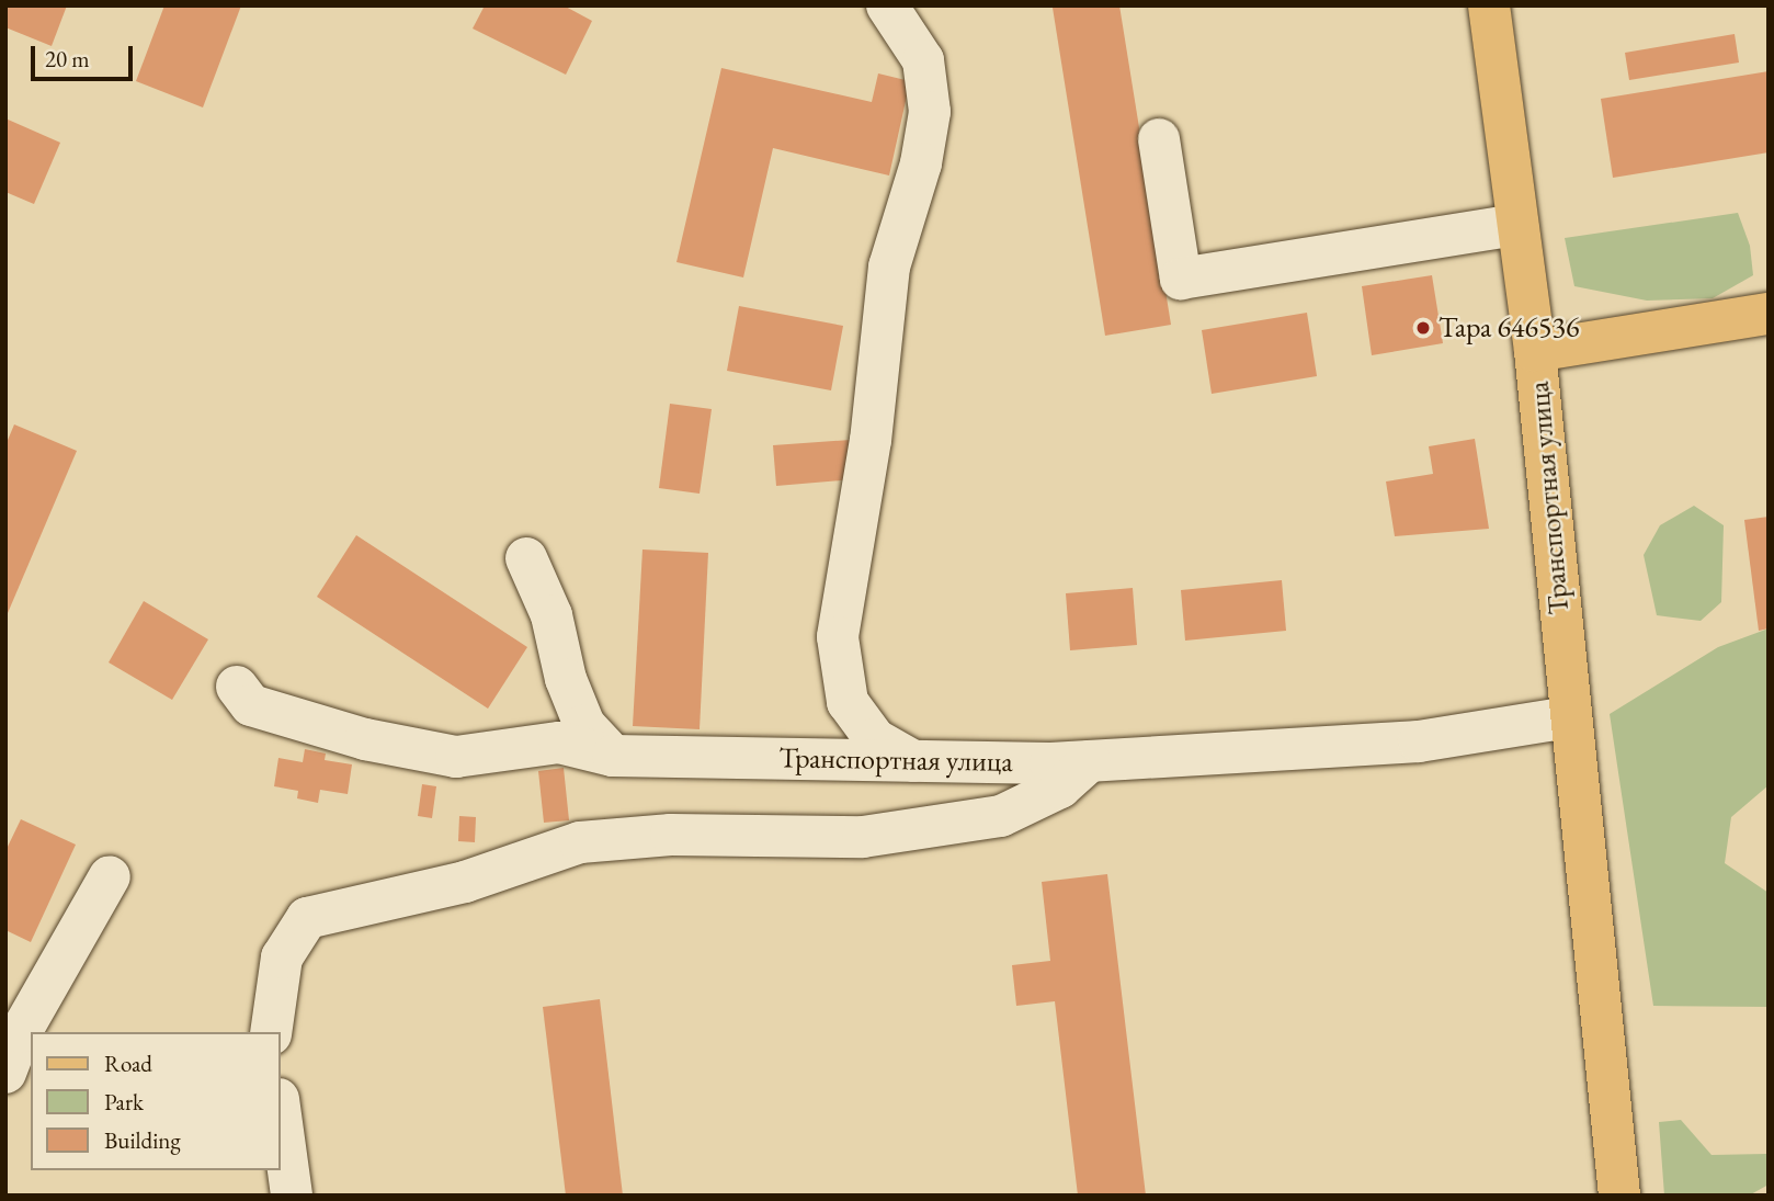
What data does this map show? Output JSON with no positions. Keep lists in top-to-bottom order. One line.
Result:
{"streets":{"main road":["Транспортная улица"]},"places":["Тара 646536"],"legend":["Road","Park","Building"],"scale_bar":"20 m"}
